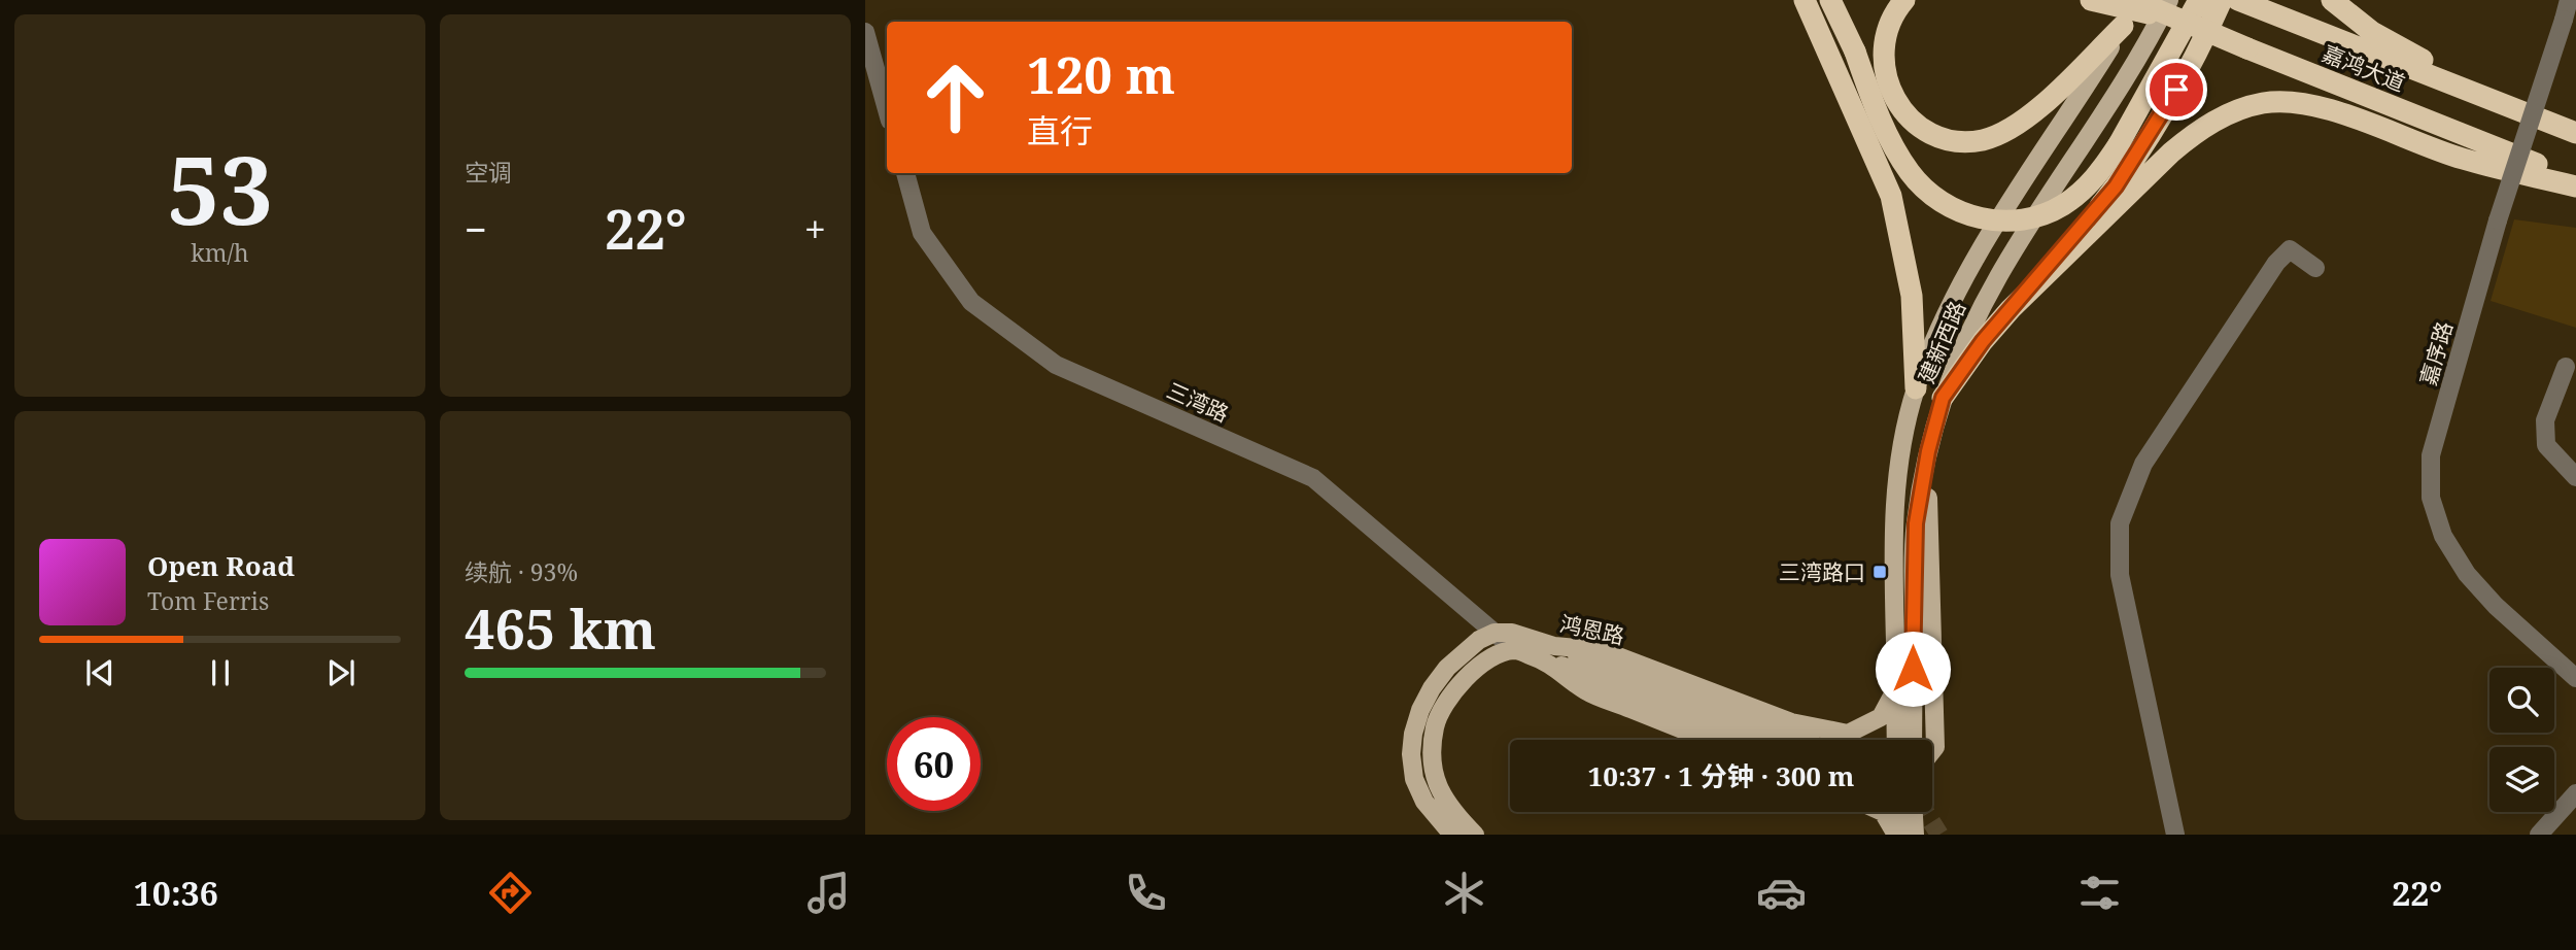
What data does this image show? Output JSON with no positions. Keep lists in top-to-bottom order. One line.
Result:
{"streets":{"highway":["嘉鸿大道"],"main road":["建新西路","鸿恩路"],"street":["嘉序路","三湾路"]},"crossings":[["嘉鸿大道","建新西路"],["建新西路","鸿恩路"],["三湾路","鸿恩路"]],"places":{"transit":["三湾路口"]},"page":{"tile":[["53","km/h"],"空调",["续航 · 93%","465 km"]],"turn":["120 m","直行"],"heat":["−","22°","+"],"song":["Open Road","Tom Ferris"],"limit":"60","trip":"10:37 · 1 分钟 · 300 m","tabs":["10:36","22°"]}}
